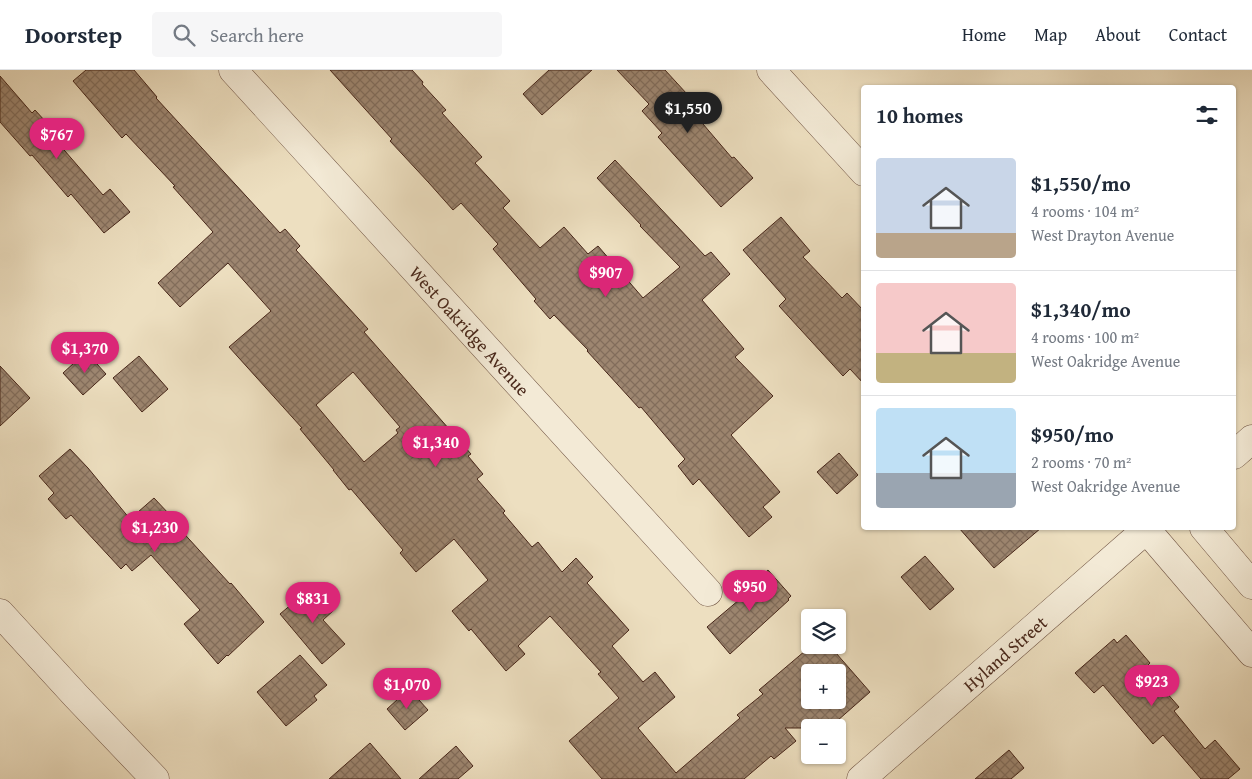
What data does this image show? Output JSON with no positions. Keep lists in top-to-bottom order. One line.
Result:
{"streets":{"street":["West Oakridge Avenue","Hyland Street"]},"page":{"header":"Doorstep","search":"Search here","nav":["Home","Map","About","Contact"],"heading":"10 homes","price":["$1,550","$767","$907","$1,370","$1,340","$1,230","$950","$831","$923","$1,070"],"list":[{"name":"$1,550/mo","note":"4 rooms · 104 m² · West Drayton Avenue"},{"name":"$1,340/mo","note":"4 rooms · 100 m² · West Oakridge Avenue"},{"name":"$950/mo","note":"2 rooms · 70 m² · West Oakridge Avenue"}],"map_buttons":["+","−"]}}
